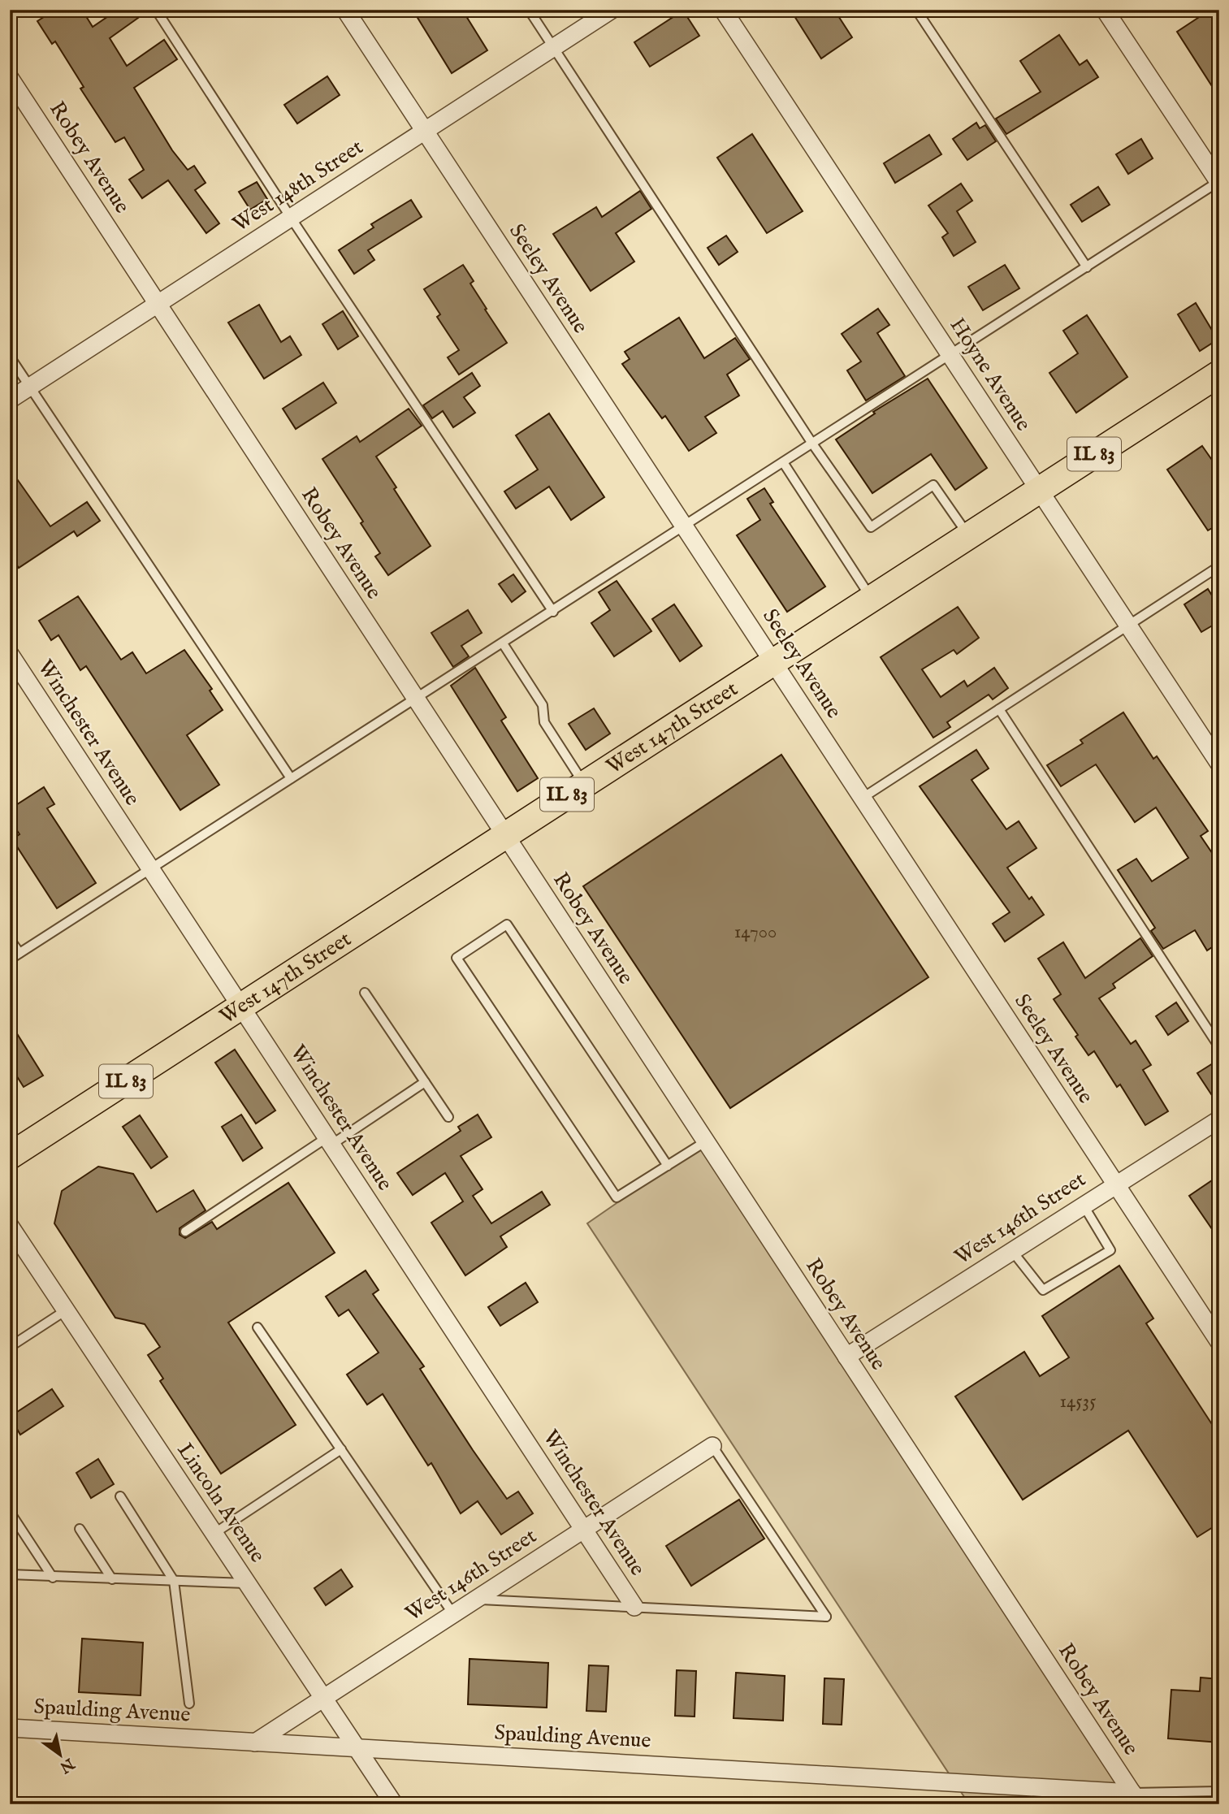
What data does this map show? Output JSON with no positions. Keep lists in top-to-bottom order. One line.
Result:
{"streets":{"main road":["IL 83","West 147th Street"],"street":["Robey Avenue","West 148th Street","Seeley Avenue","Hoyne Avenue","Winchester Avenue","West 146th Street","Lincoln Avenue","Spaulding Avenue"]},"crossings":[["Robey Avenue","West 148th Street"],["Robey Avenue","West 147th Street"],["Robey Avenue","West 146th Street"],["Robey Avenue","Spaulding Avenue"],["West 148th Street","Seeley Avenue"],["Seeley Avenue","West 147th Street"],["Seeley Avenue","West 146th Street"],["Hoyne Avenue","West 147th Street"],["West 147th Street","Winchester Avenue"],["Winchester Avenue","West 146th Street"],["West 146th Street","Lincoln Avenue"],["West 146th Street","Spaulding Avenue"],["Lincoln Avenue","Spaulding Avenue"]],"house_numbers":["14700","14535"],"north":"bottom right"}
